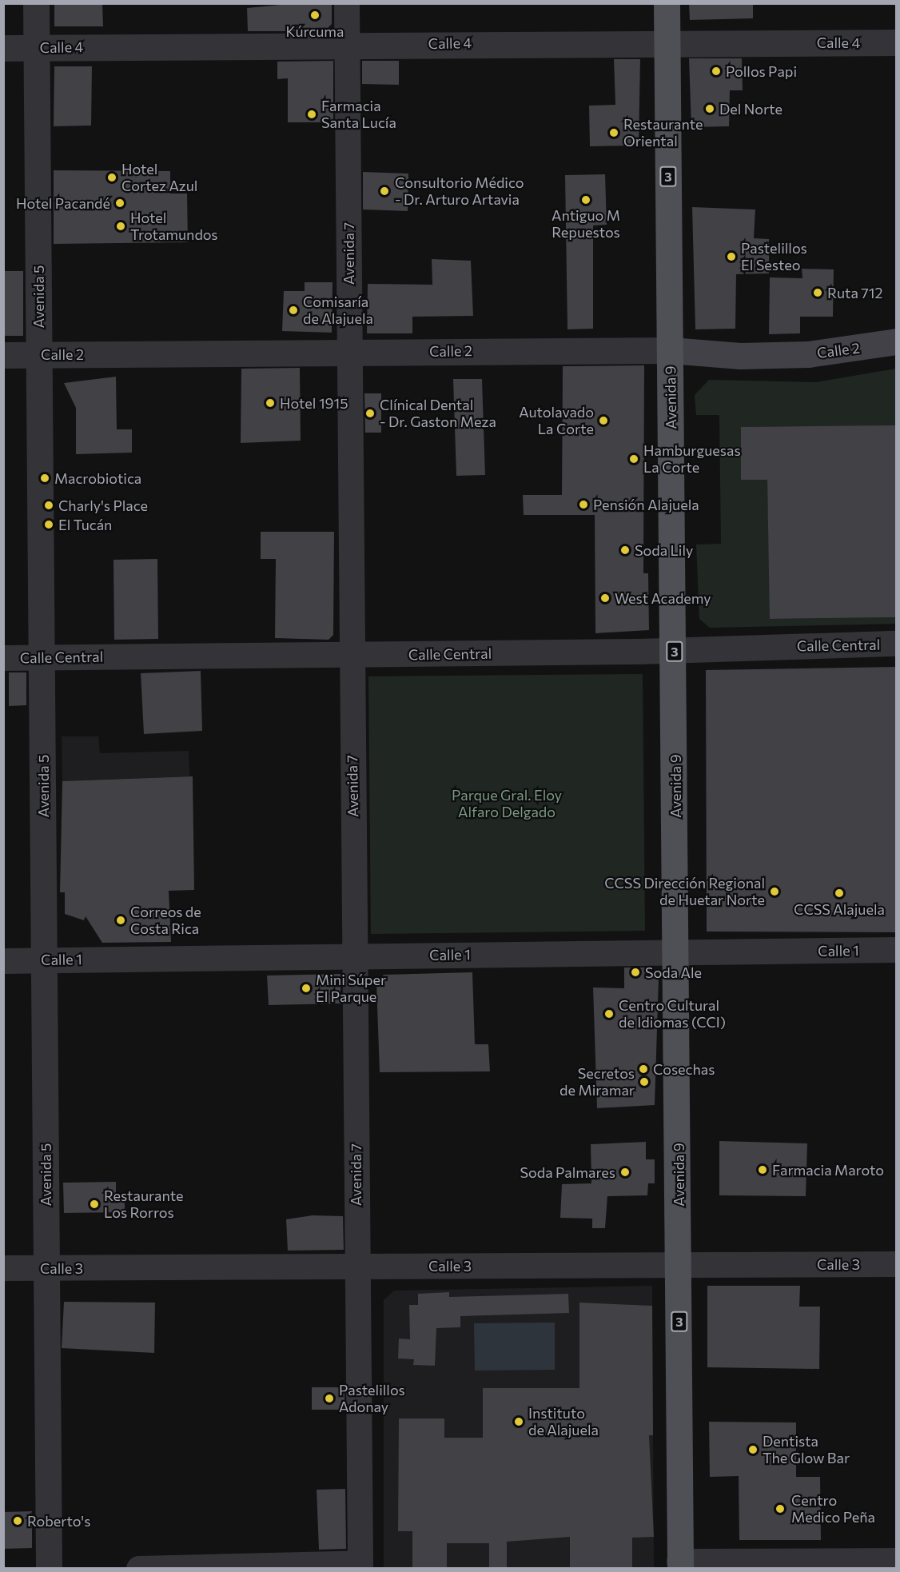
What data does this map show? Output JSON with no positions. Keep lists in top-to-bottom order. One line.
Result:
{"streets":{"main road":["3","Calle 2","Avenida 9"],"street":["Calle 4","Avenida 7","Avenida 5","Calle Central","Calle 1","Calle 3"]},"crossings":[["Calle 4","Avenida 7"],["Calle 4","Avenida 5"],["Calle 4","Avenida 9"],["Avenida 7","Calle 2"],["Avenida 7","Calle Central"],["Avenida 7","Calle 1"],["Avenida 7","Calle 3"],["Avenida 5","Calle 2"],["Avenida 5","Calle Central"],["Avenida 5","Calle 1"],["Avenida 5","Calle 3"],["Calle 2","Avenida 9"],["Avenida 9","Calle Central"],["Avenida 9","Calle 1"],["Avenida 9","Calle 3"]],"parks":["Parque Gral. Eloy Alfaro Delgado"],"places":["Kúrcuma","Pollos Papi","Del Norte","Farmacia Santa Lucía","Restaurante Oriental","Hotel Cortez Azul","Consultorio Médico - Dr. Arturo Artavia","Antiguo M Repuestos","Hotel Pacandé","Hotel Trotamundos","Pastelillos El Sesteo","Ruta 712","Comisaría de Alajuela","Hotel 1915","Clínical Dental - Dr. Gaston Meza","Autolavado La Corte","Hamburguesas La Corte","Macrobiotica","Pensión Alajuela","Charly's Place","El Tucán","Soda Lily","West Academy","CCSS Dirección Regional de Huetar Norte","CCSS Alajuela","Correos de Costa Rica","Soda Ale","Mini Súper El Parque","Centro Cultural de Idiomas (CCI)","Cosechas","Secretos de Miramar","Farmacia Maroto","Soda Palmares","Restaurante Los Rorros","Pastelillos Adonay","Instituto de Alajuela","Dentista The Glow Bar","Centro Medico Peña","Roberto's"]}
